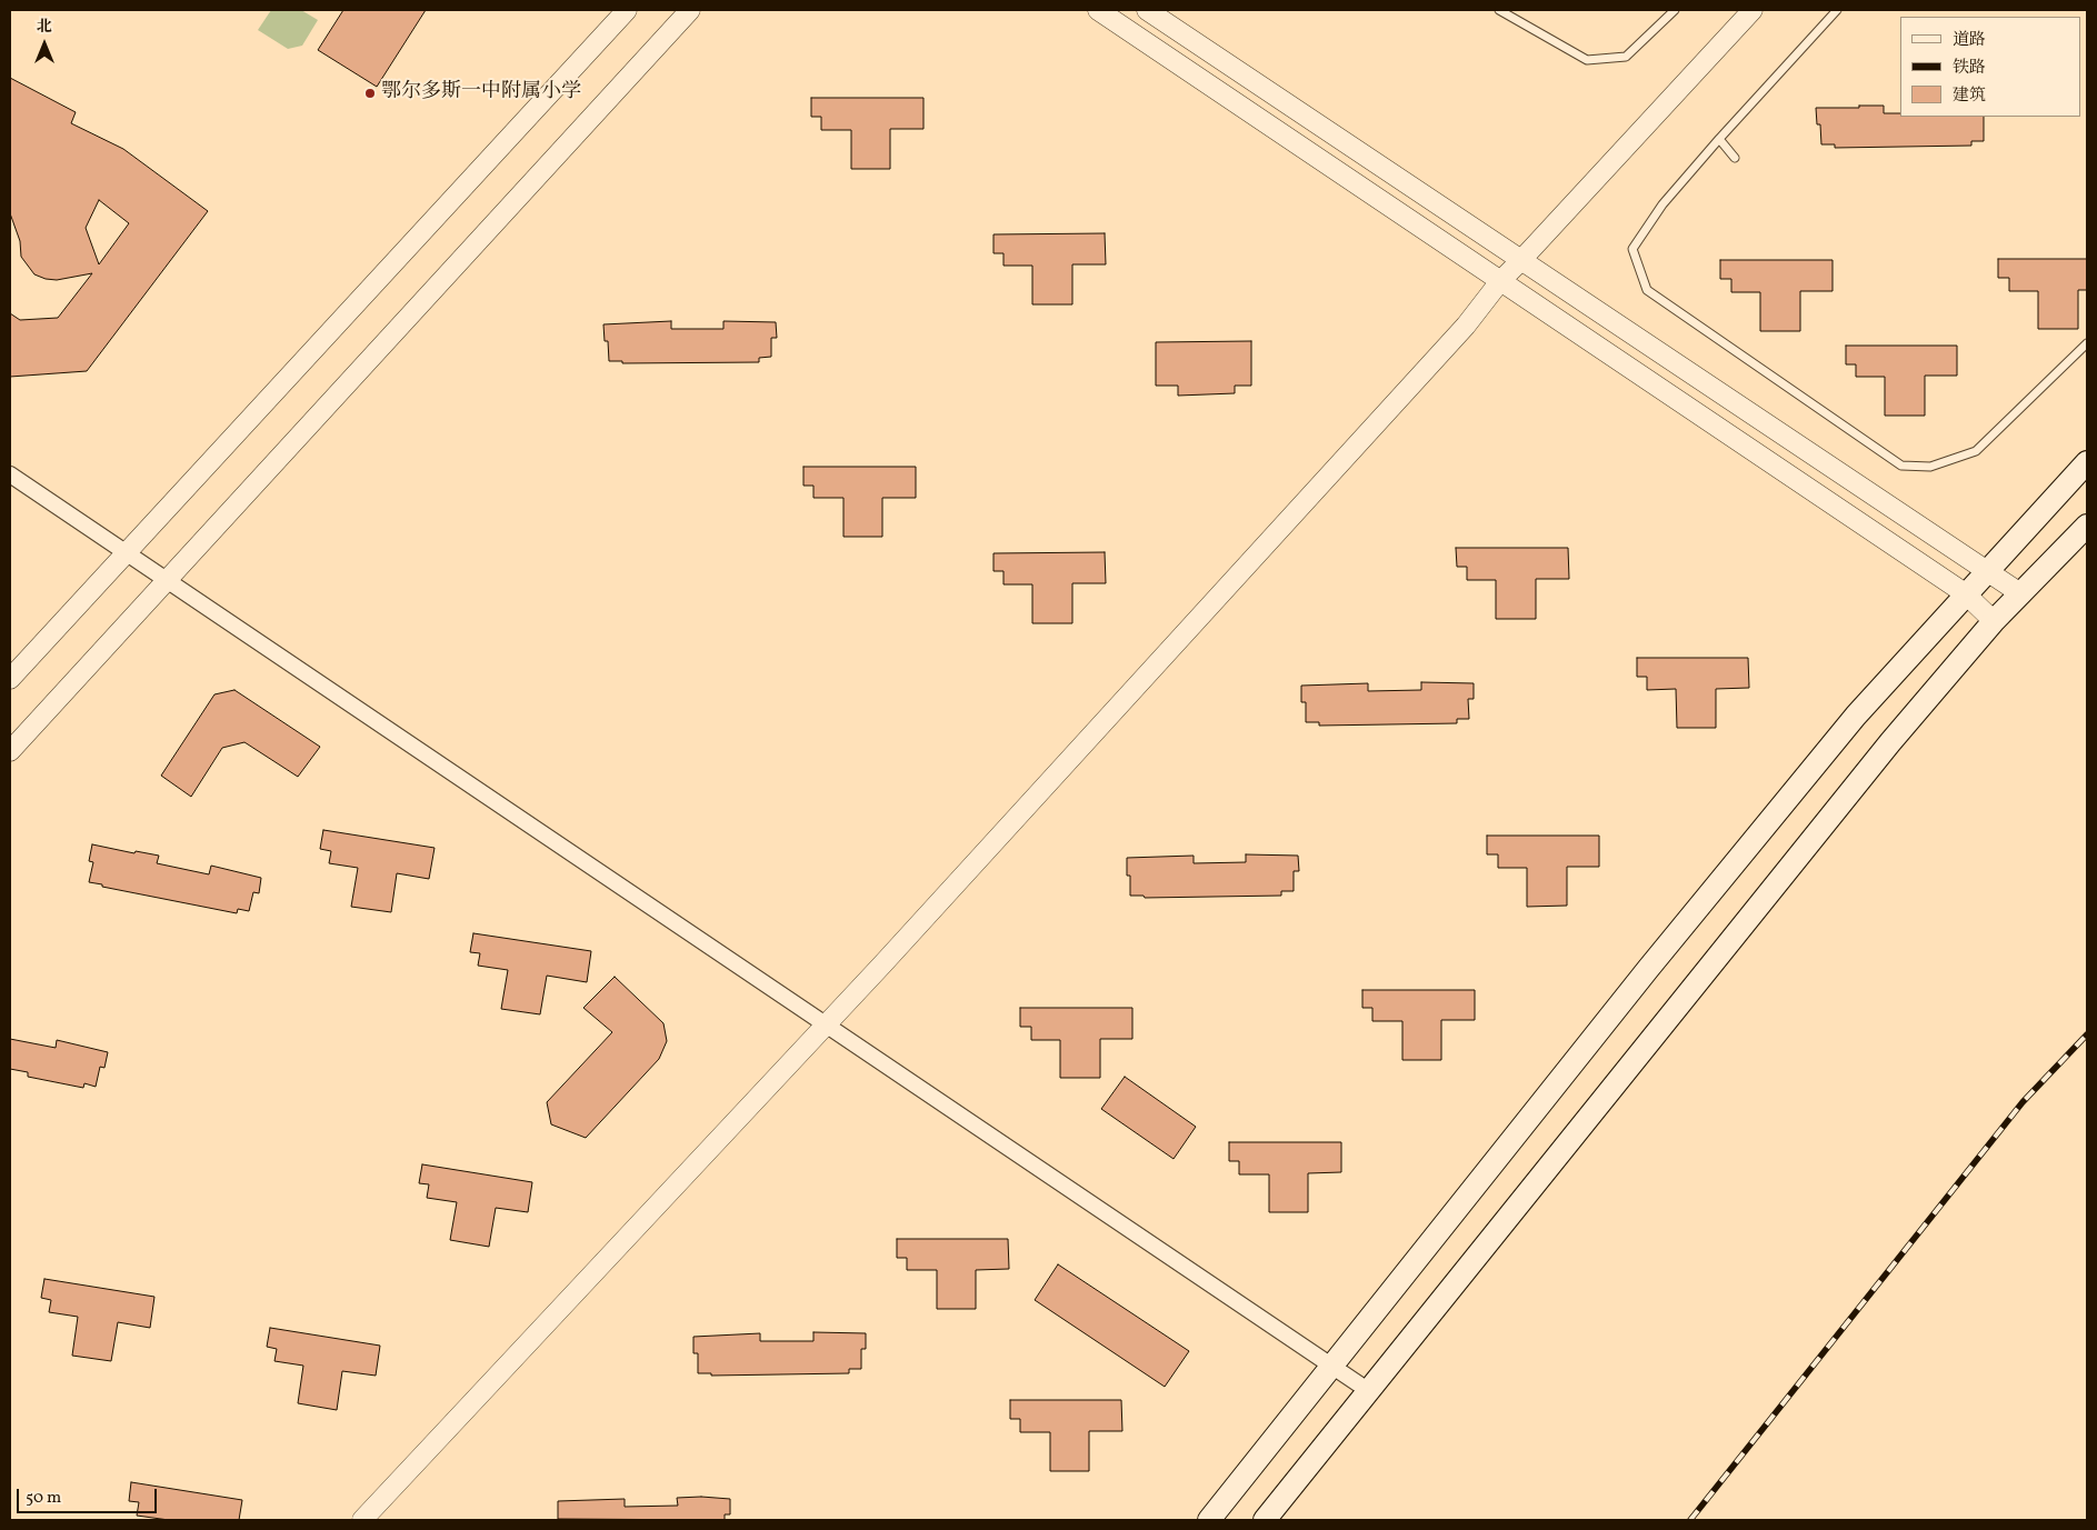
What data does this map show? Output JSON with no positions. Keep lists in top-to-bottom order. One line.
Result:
{"places":["鄂尔多斯一中附属小学"],"legend":["道路","铁路","建筑"],"scale_bar":"50 m","north":"top"}
